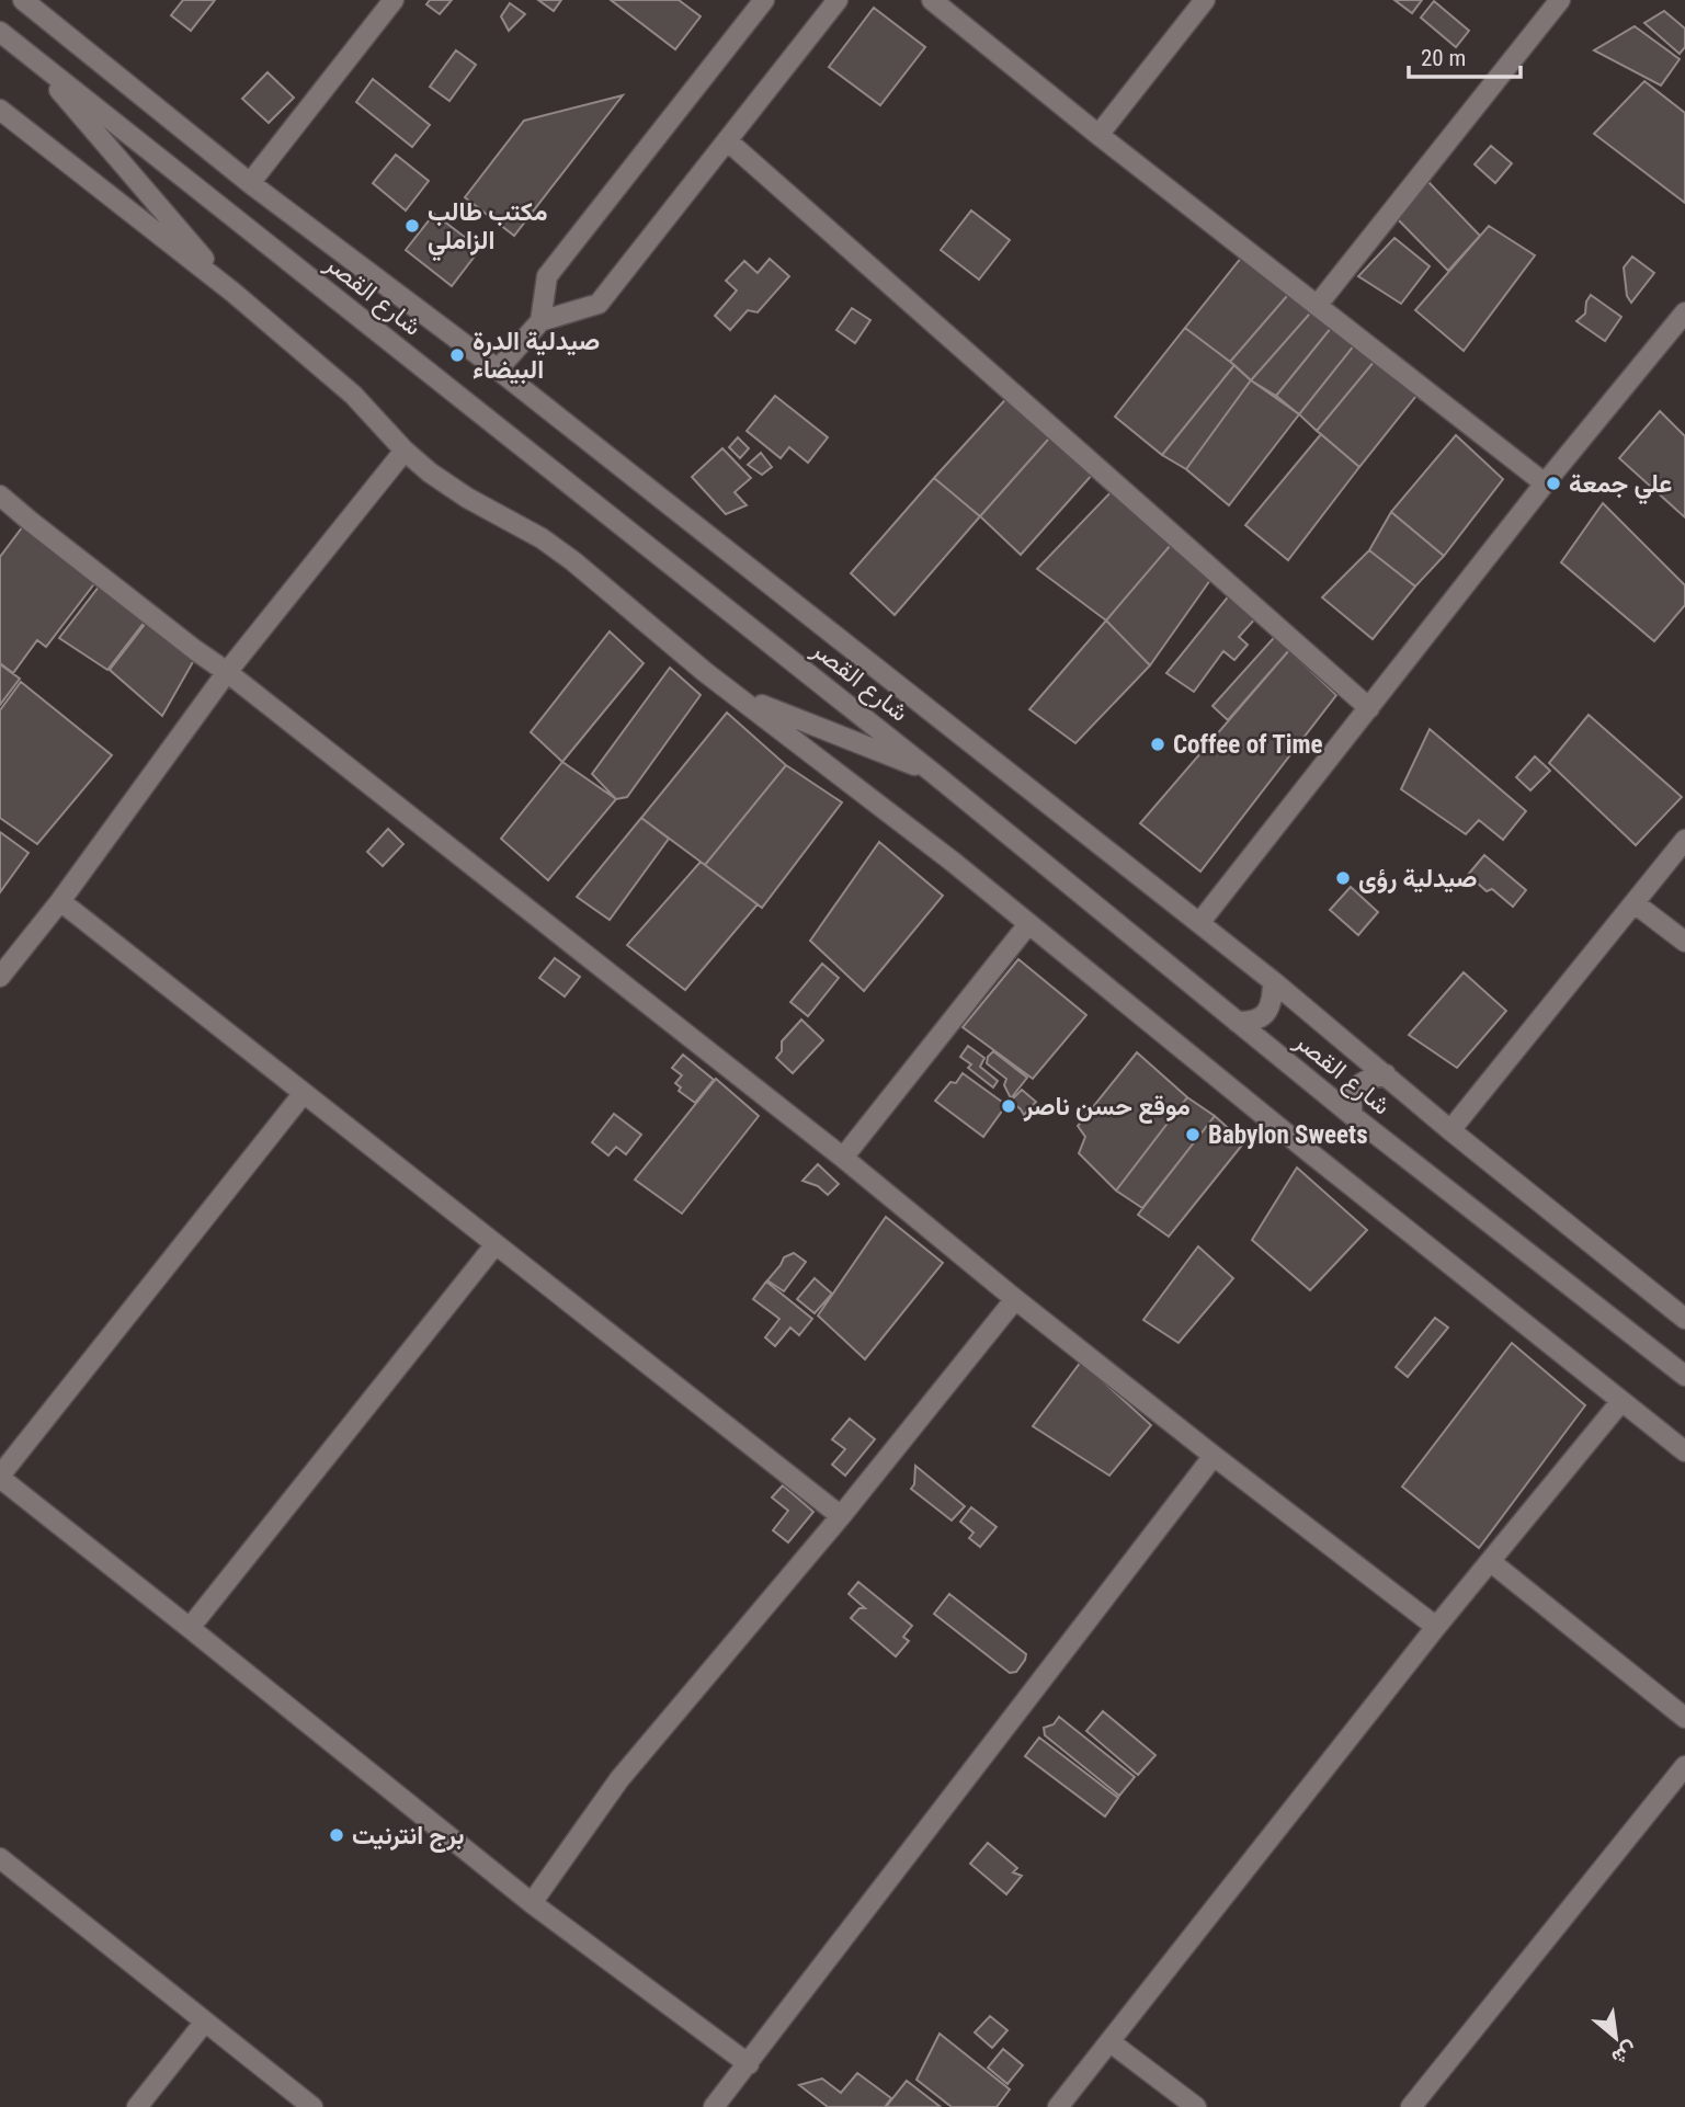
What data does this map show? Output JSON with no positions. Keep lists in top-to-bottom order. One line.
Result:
{"streets":{"street":["شارع القصر"]},"places":["مكتب طالب الزاملي","صيدلية الدرة البيضاء","علي جمعة","Coffee of Time","صيدلية رؤى","موقع حسن ناصر","Babylon Sweets","برج انترنيت"],"scale_bar":"20 m","north":"bottom right"}
